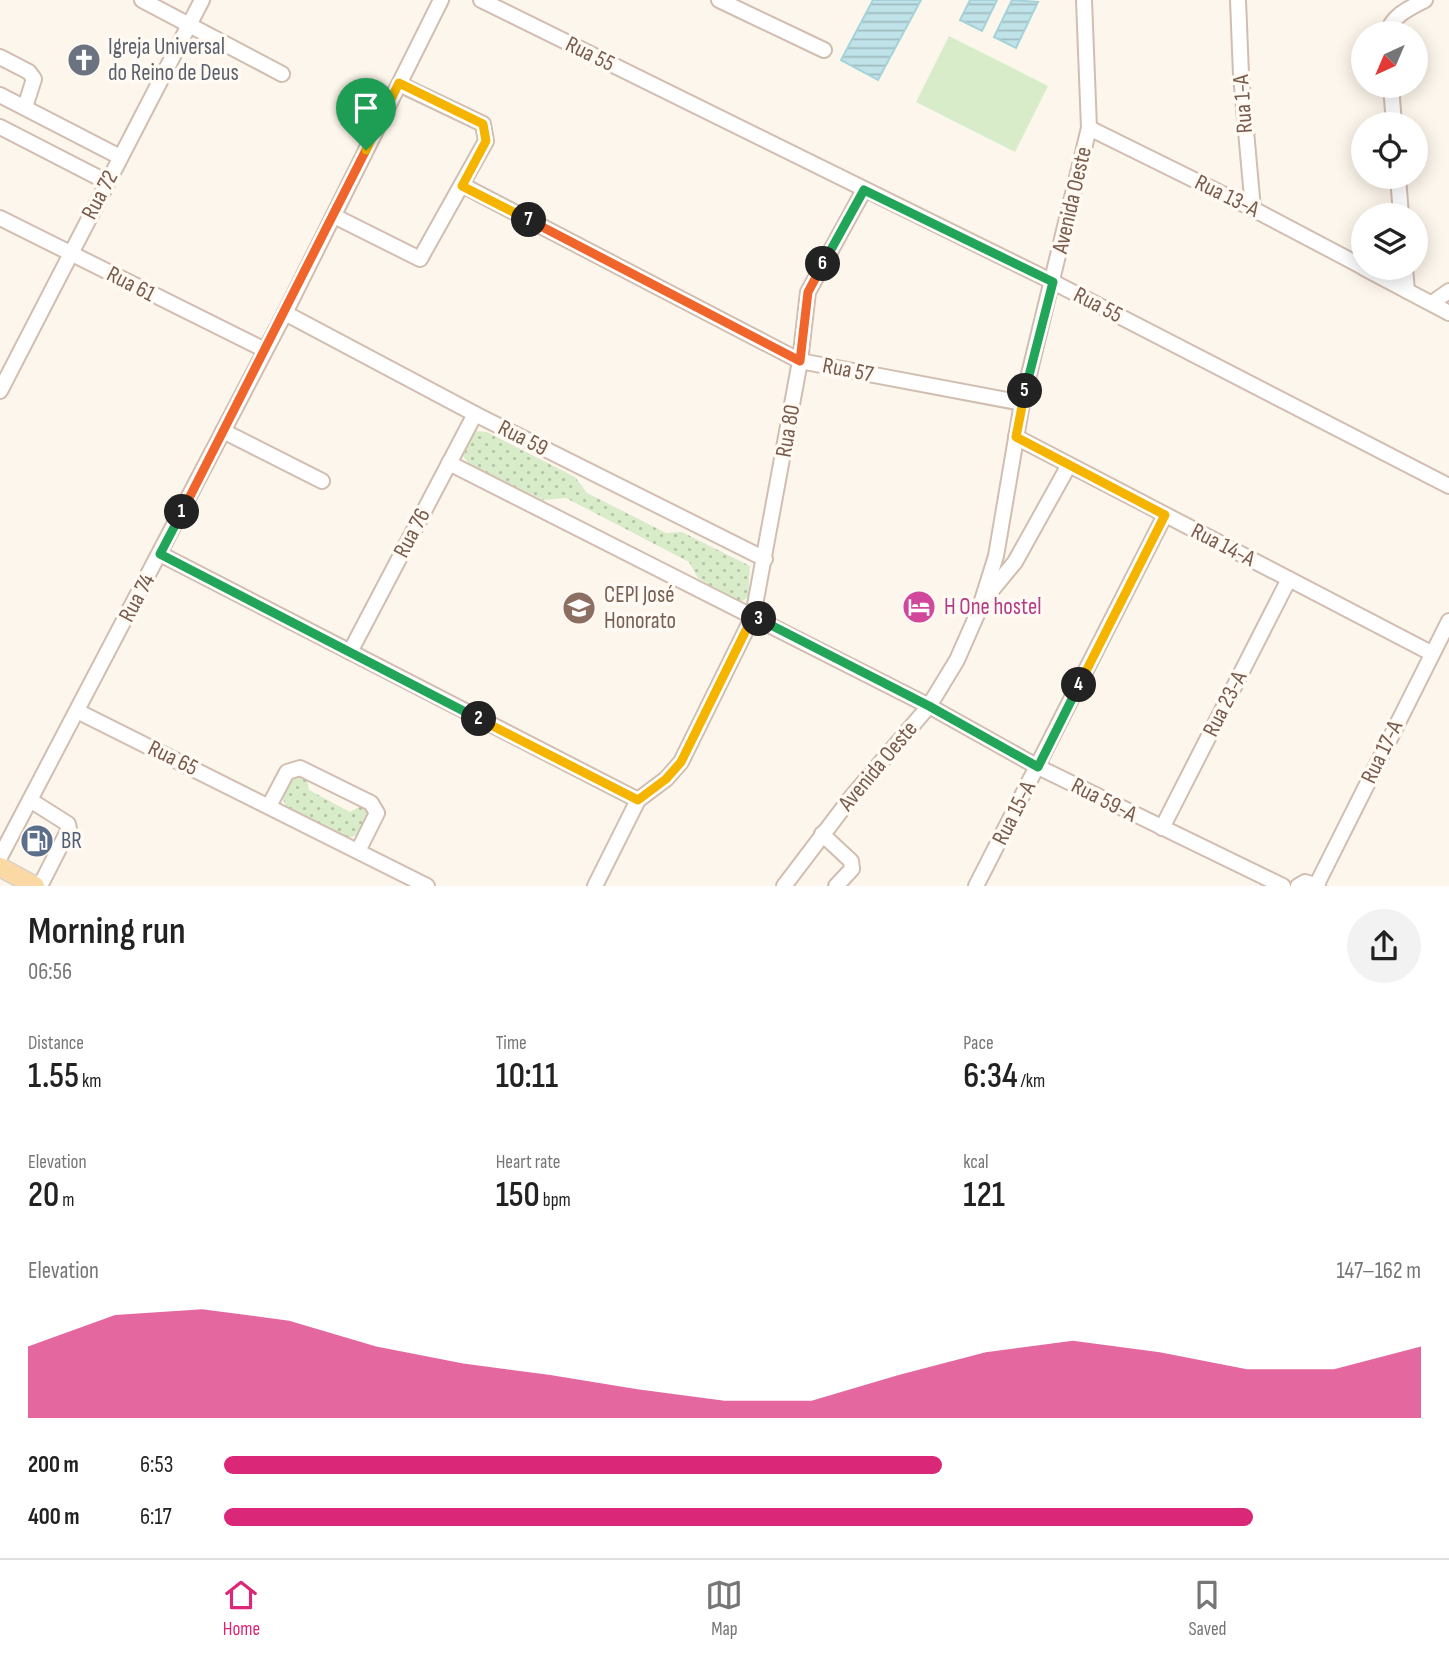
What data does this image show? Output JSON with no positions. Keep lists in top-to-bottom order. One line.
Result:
{"streets":{"street":["Rua 55","Rua 1-A","Rua 72","Rua 13-A","Avenida Oeste","Rua 61","Rua 57","Rua 80","Rua 59","Rua 76","Rua 14-A","Rua 74","Rua 23-A","Rua 17-A","Rua 65","Rua 59-A","Rua 15-A"]},"crossings":[["Rua 55","Avenida Oeste"],["Rua 55","Rua 80"],["Rua 1-A","Rua 13-A"],["Rua 72","Rua 61"],["Rua 13-A","Avenida Oeste"],["Avenida Oeste","Rua 57"],["Avenida Oeste","Rua 14-A"],["Avenida Oeste","Rua 59-A"],["Rua 61","Rua 74"],["Rua 57","Rua 80"],["Rua 80","Rua 59"],["Rua 59","Rua 76"],["Rua 59","Rua 74"],["Rua 14-A","Rua 23-A"],["Rua 14-A","Rua 17-A"],["Rua 14-A","Rua 15-A"],["Rua 74","Rua 65"],["Rua 23-A","Rua 59-A"],["Rua 59-A","Rua 15-A"]],"places":{"church":["Igreja Universal do Reino de Deus"],"hotel":["H One hostel"],"school or university":["CEPI José Honorato"],"fuel station":["BR"]},"north":"bottom left","page":{"pins":["7","6","5","1","3","4","2"],"heading":["Morning run","06:56"],"stats":[["Distance","1.55 km"],["Time","10:11"],["Pace","6:34 /km"],["Elevation","20 m"],["Heart rate","150 bpm"],["kcal","121"]],"chart":["Elevation","147–162 m"],"list":[{"name":"200 m","note":"6:53"},{"name":"400 m","note":"6:17"}],"tabs":["Home","Map","Saved"]}}
